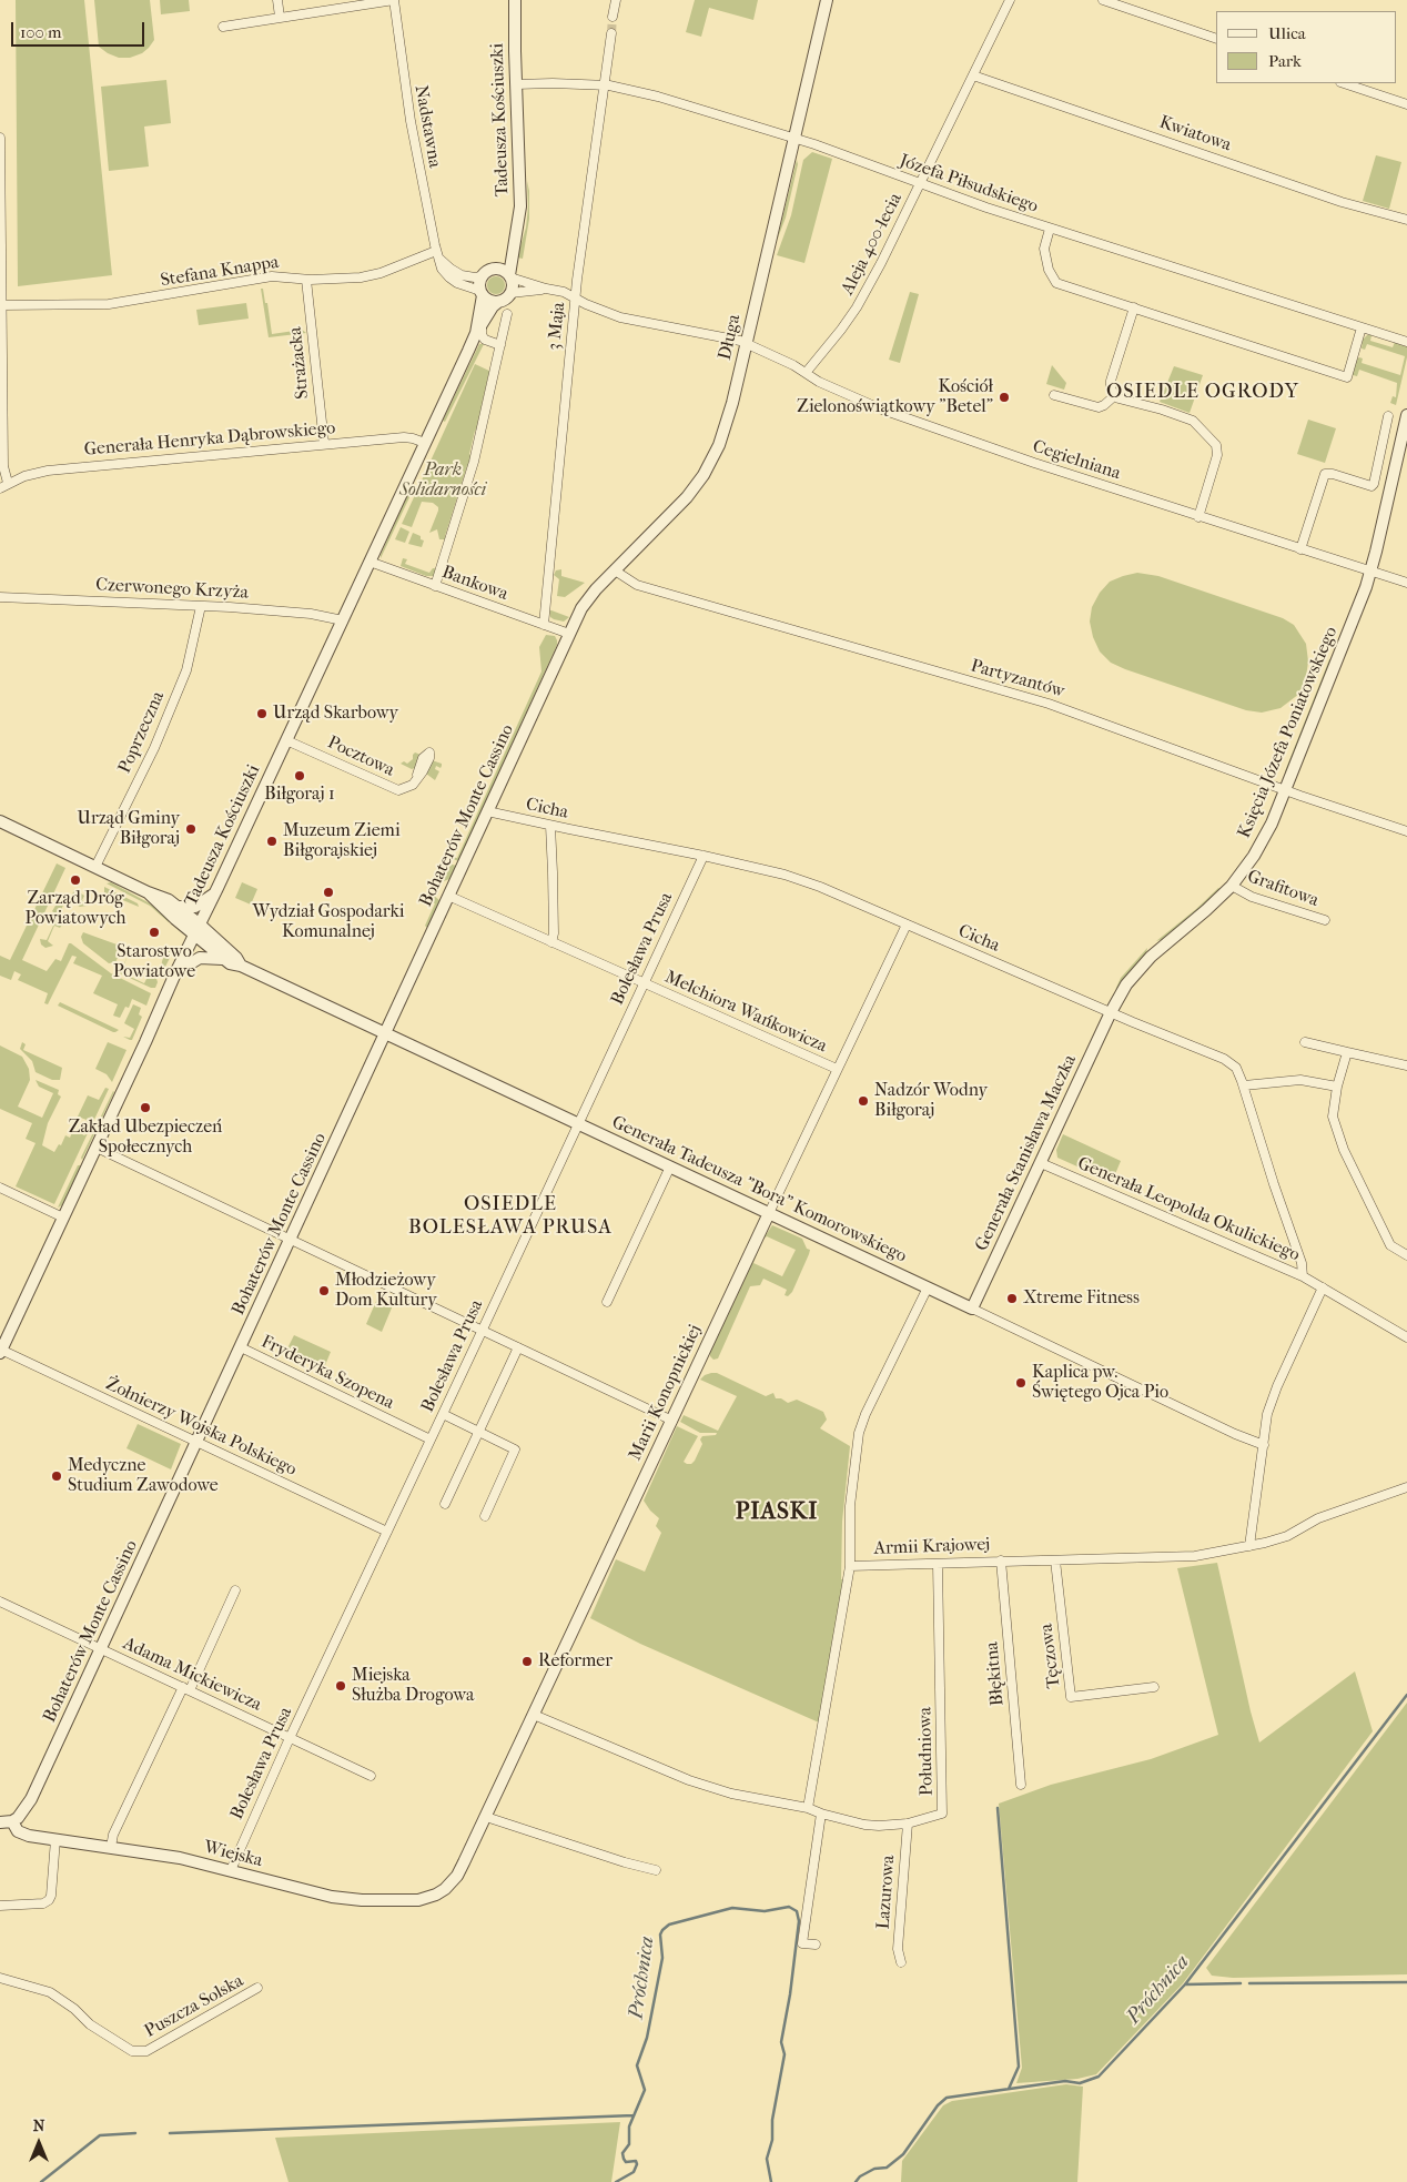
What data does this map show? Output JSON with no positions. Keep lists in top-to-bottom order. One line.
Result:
{"streets":{"street":["Tadeusza Kościuszki","Nadstawna","Kwiatowa","Józefa Piłsudskiego","Aleja 400-lecia","Stefana Knappa","3 Maja","Długa","Strażacka","Generała Henryka Dąbrowskiego","Cegielniana","Bankowa","Czerwonego Krzyża","Partyzantów","Poprzeczna","Księcia Józefa Poniatowskiego","Pocztowa","Cicha","Bohaterów Monte Cassino","Grafitowa","Bolesława Prusa","Melchiora Wańkowicza","Generała Stanisława Maczka","Generała Tadeusza \"Bora\" Komorowskiego","Generała Leopolda Okulickiego","Fryderyka Szopena","Marii Konopnickiej","Żołnierzy Wojska Polskiego","Armii Krajowej","Tęczowa","Błękitna","Adama Mickiewicza","Południowa","Wiejska","Lazurowa","Puszcza Solska"]},"crossings":[["Tadeusza Kościuszki","Nadstawna"],["Tadeusza Kościuszki","Józefa Piłsudskiego"],["Tadeusza Kościuszki","Generała Henryka Dąbrowskiego"],["Tadeusza Kościuszki","Cegielniana"],["Tadeusza Kościuszki","Bankowa"],["Tadeusza Kościuszki","Czerwonego Krzyża"],["Tadeusza Kościuszki","Pocztowa"],["Tadeusza Kościuszki","Generała Tadeusza \"Bora\" Komorowskiego"],["Tadeusza Kościuszki","Żołnierzy Wojska Polskiego"],["Nadstawna","Stefana Knappa"],["Nadstawna","Cegielniana"],["Kwiatowa","Aleja 400-lecia"],["Józefa Piłsudskiego","Aleja 400-lecia"],["Józefa Piłsudskiego","3 Maja"],["Józefa Piłsudskiego","Długa"],["Aleja 400-lecia","Cegielniana"],["Stefana Knappa","Strażacka"],["3 Maja","Cegielniana"],["3 Maja","Bankowa"],["Długa","Cegielniana"],["Długa","Bankowa"],["Długa","Partyzantów"],["Długa","Bohaterów Monte Cassino"],["Strażacka","Generała Henryka Dąbrowskiego"],["Cegielniana","Księcia Józefa Poniatowskiego"],["Bankowa","Bohaterów Monte Cassino"],["Czerwonego Krzyża","Poprzeczna"],["Partyzantów","Księcia Józefa Poniatowskiego"],["Księcia Józefa Poniatowskiego","Cicha"],["Księcia Józefa Poniatowskiego","Grafitowa"],["Księcia Józefa Poniatowskiego","Generała Stanisława Maczka"],["Cicha","Bohaterów Monte Cassino"],["Cicha","Bolesława Prusa"],["Cicha","Generała Stanisława Maczka"],["Cicha","Generała Leopolda Okulickiego"],["Cicha","Marii Konopnickiej"],["Bohaterów Monte Cassino","Melchiora Wańkowicza"],["Bohaterów Monte Cassino","Generała Tadeusza \"Bora\" Komorowskiego"],["Bohaterów Monte Cassino","Fryderyka Szopena"],["Bohaterów Monte Cassino","Żołnierzy Wojska Polskiego"],["Bohaterów Monte Cassino","Adama Mickiewicza"],["Bohaterów Monte Cassino","Wiejska"],["Bolesława Prusa","Melchiora Wańkowicza"],["Bolesława Prusa","Generała Tadeusza \"Bora\" Komorowskiego"],["Bolesława Prusa","Fryderyka Szopena"],["Bolesława Prusa","Żołnierzy Wojska Polskiego"],["Bolesława Prusa","Adama Mickiewicza"],["Bolesława Prusa","Wiejska"],["Melchiora Wańkowicza","Marii Konopnickiej"],["Generała Stanisława Maczka","Generała Tadeusza \"Bora\" Komorowskiego"],["Generała Stanisława Maczka","Generała Leopolda Okulickiego"],["Generała Tadeusza \"Bora\" Komorowskiego","Marii Konopnickiej"],["Marii Konopnickiej","Wiejska"],["Armii Krajowej","Tęczowa"],["Armii Krajowej","Błękitna"],["Armii Krajowej","Południowa"],["Południowa","Lazurowa"]],"districts":["OSIEDLE OGRODY","OSIEDLE BOLESŁAWA PRUSA","PIASKI"],"water":["Próchnica"],"parks":["Park Solidarności"],"places":["Kościół Zielonoświątkowy \"Betel\"","Urząd Skarbowy","Biłgoraj 1","Urząd Gminy Biłgoraj","Muzeum Ziemi Biłgorajskiej","Zarząd Dróg Powiatowych","Wydział Gospodarki Komunalnej","Starostwo Powiatowe","Nadzór Wodny Biłgoraj","Zakład Ubezpieczeń Społecznych","Młodzieżowy Dom Kultury","Xtreme Fitness","Kaplica pw. Świętego Ojca Pio","Medyczne Studium Zawodowe","Reformer","Miejska Służba Drogowa"],"legend":["Ulica","Park"],"scale_bar":"100 m","north":"top"}
